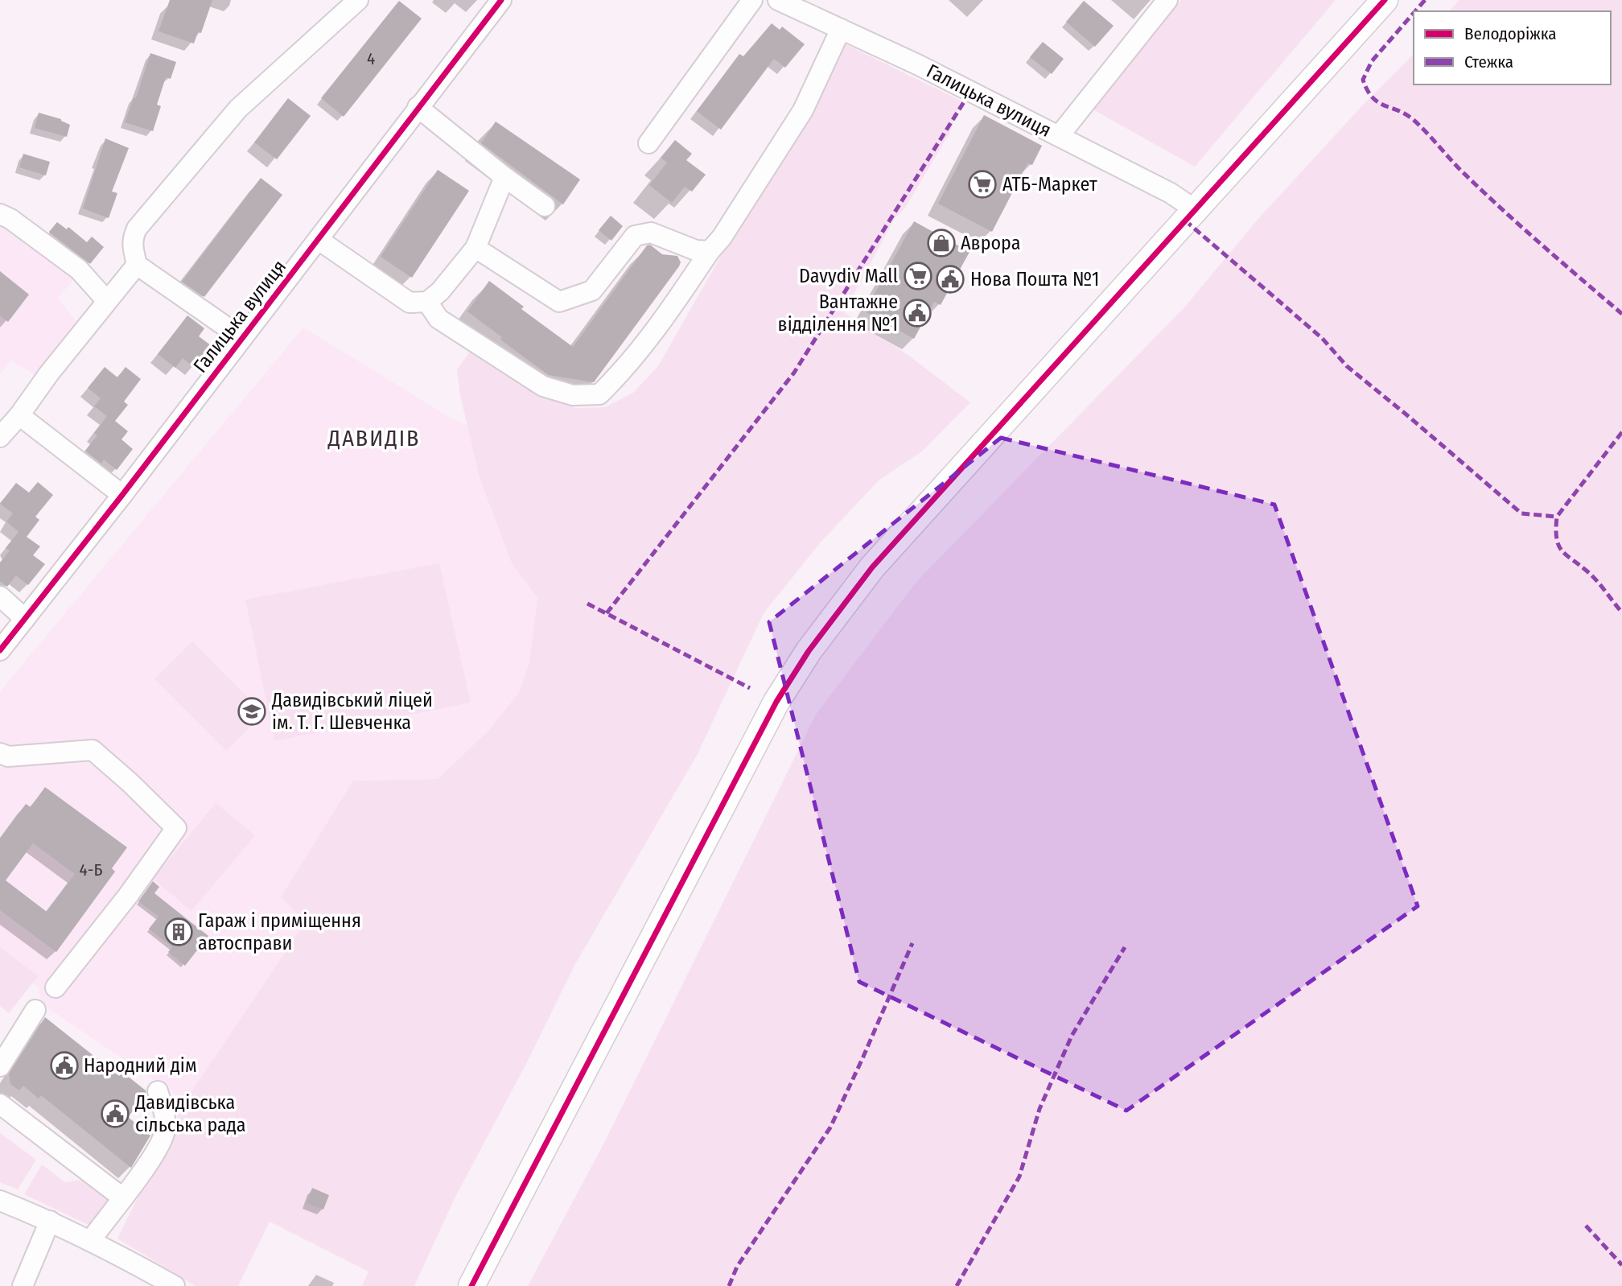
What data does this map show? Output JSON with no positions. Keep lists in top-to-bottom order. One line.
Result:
{"streets":{"street":["Галицька вулиця"]},"districts":["ДАВИДІВ"],"places":{"supermarket":["АТБ-Маркет","Davydiv Mall"],"shop":["Аврора"],"public building":["Нова Пошта №1","Вантажне відділення №1","Народний дім","Давидівська сільська рада"],"school or university":["Давидівський ліцей ім. Т. Г. Шевченка"],"building":["Гараж і приміщення автосправи"]},"house_numbers":["4","4-Б"],"legend":["Велодоріжка","Стежка"]}
